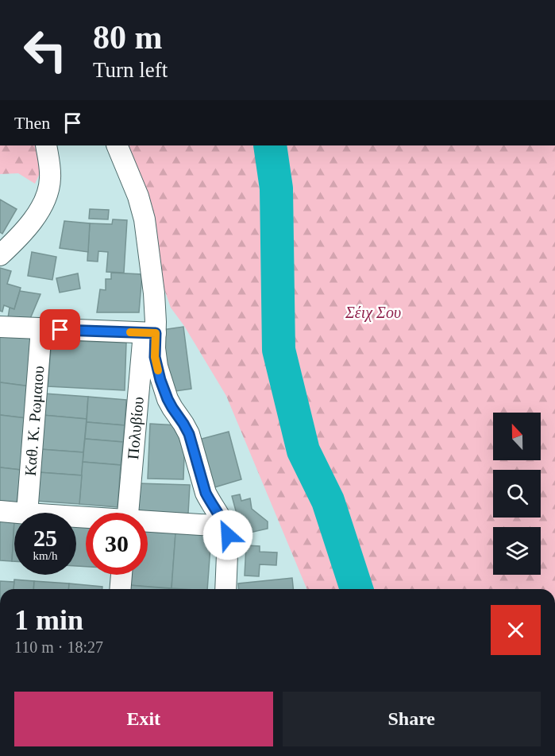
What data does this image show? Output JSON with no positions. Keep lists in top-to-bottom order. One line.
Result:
{"streets":{"street":["Καθ. Κ. Ρωμαιου","Πολυβίου"]},"parks":["Σέιχ Σου"],"north":"top","page":{"turn":["80 m","Turn left"],"then":"Then","speed":"25 km/h","limit":"30","heading":["1 min","110 m · 18:27"],"buttons":["Exit","Share"]}}
